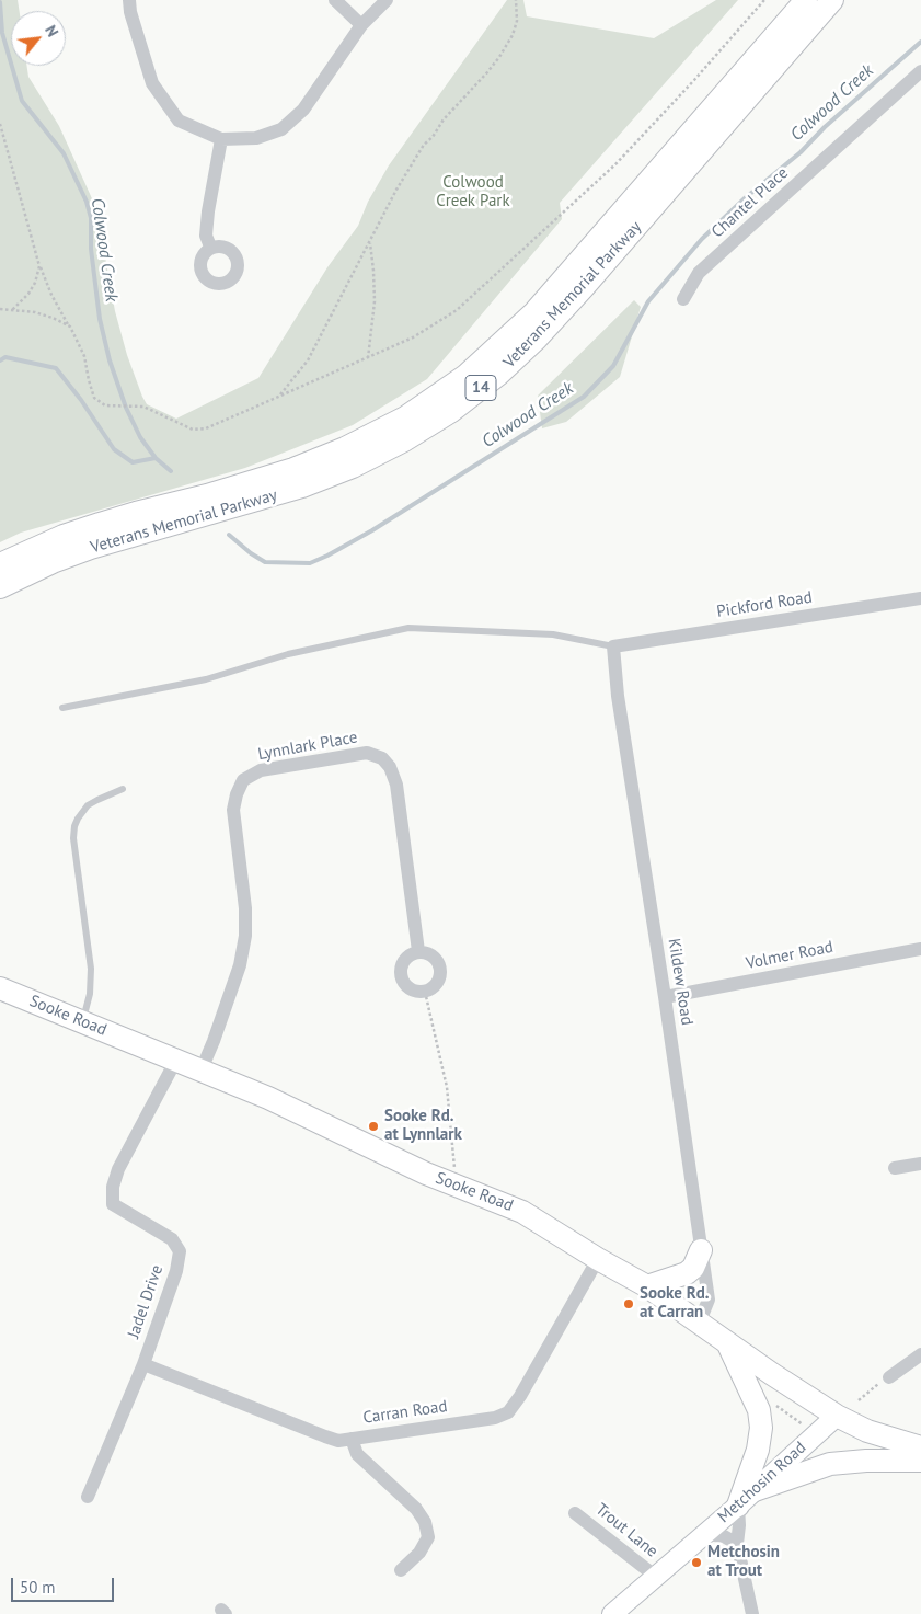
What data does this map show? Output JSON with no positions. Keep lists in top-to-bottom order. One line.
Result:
{"streets":{"main road":["Veterans Memorial Parkway","14","Sooke Road","Metchosin Road"],"street":["Chantel Place","Pickford Road","Lynnlark Place","Volmer Road","Kildew Road","Jadel Drive","Carran Road","Trout Lane"]},"crossings":[["Pickford Road","Kildew Road"],["Lynnlark Place","Sooke Road"],["Volmer Road","Kildew Road"],["Kildew Road","Sooke Road"],["Sooke Road","Jadel Drive"],["Sooke Road","Carran Road"],["Sooke Road","Metchosin Road"],["Jadel Drive","Carran Road"],["Metchosin Road","Trout Lane"]],"water":["Colwood Creek"],"parks":["Colwood Creek Park"],"places":["Sooke Rd. at Lynnlark","Sooke Rd. at Carran","Metchosin at Trout"],"scale_bar":"50 m","north":"top right"}
